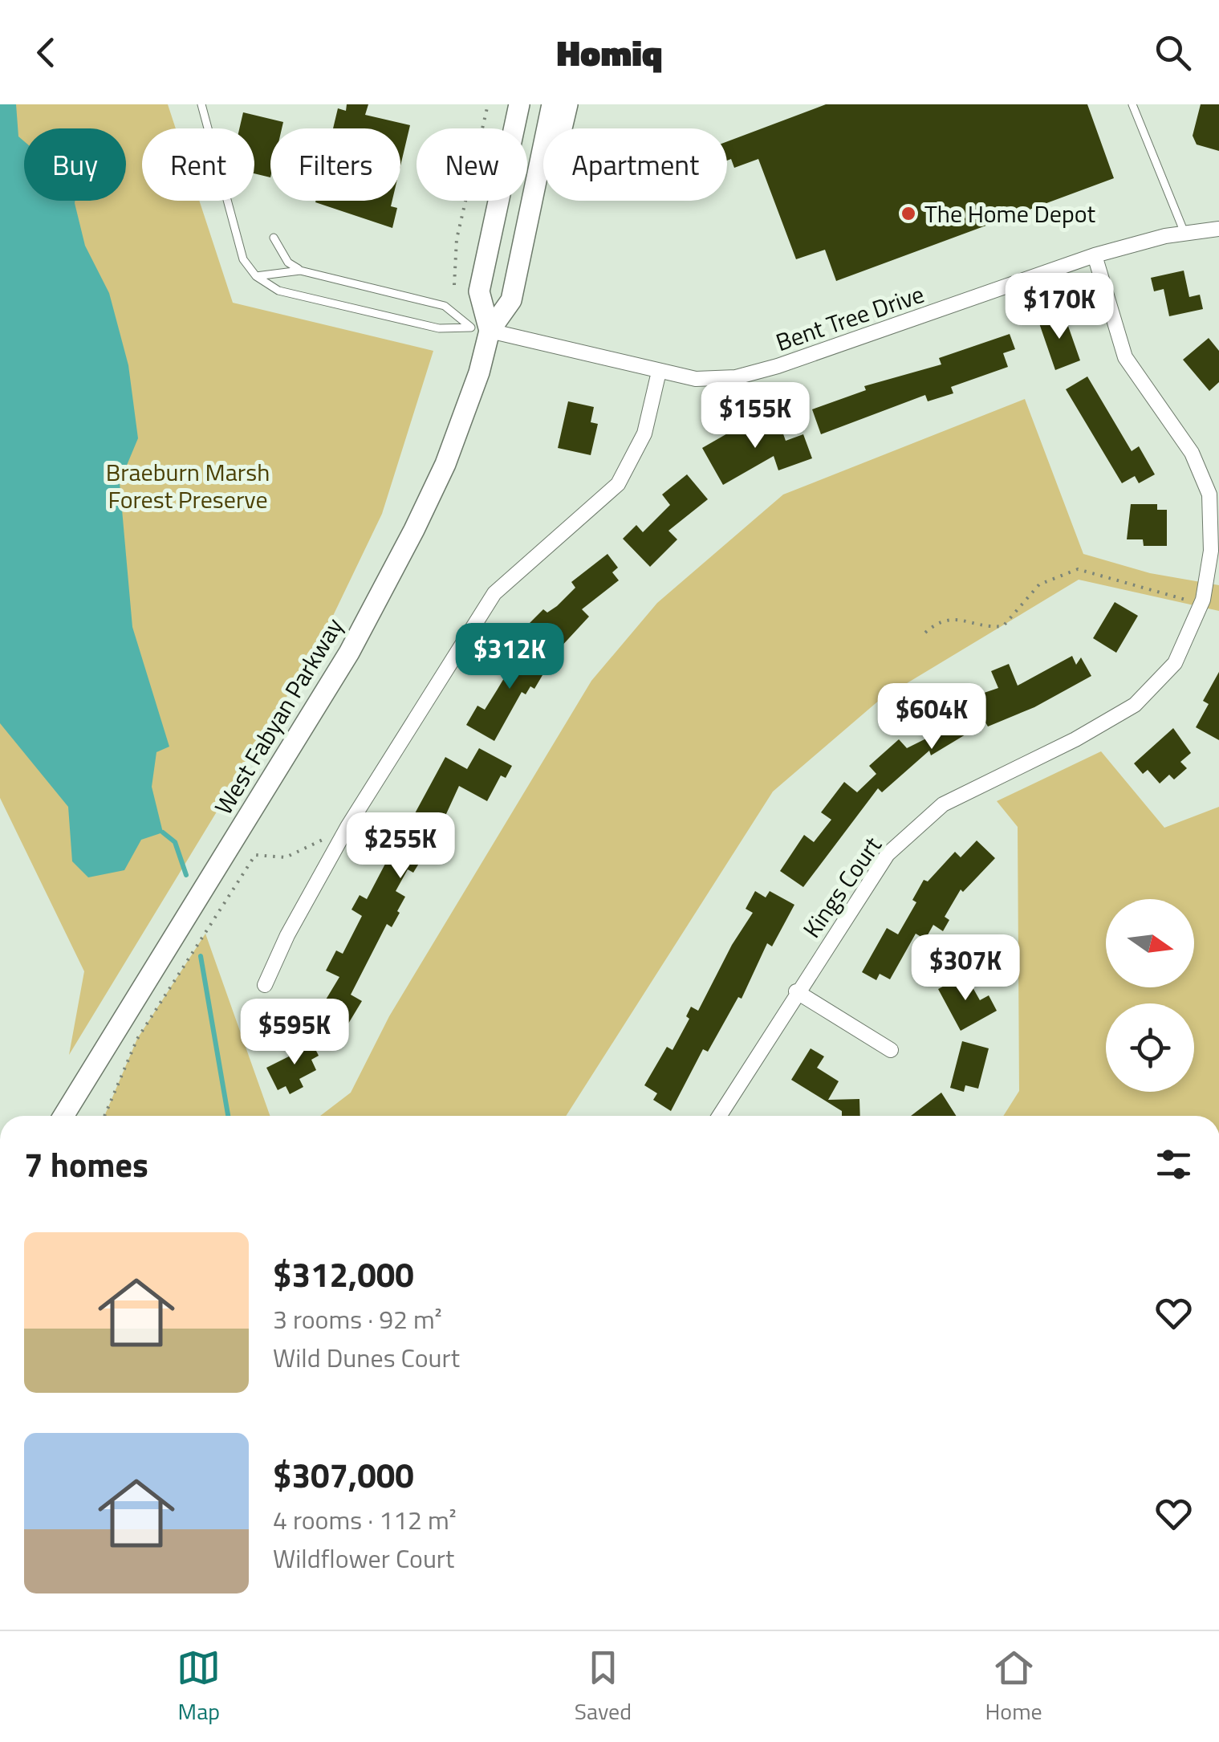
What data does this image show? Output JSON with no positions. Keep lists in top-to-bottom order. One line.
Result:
{"streets":{"main road":["West Fabyan Parkway"],"street":["Bent Tree Drive","Kings Court"]},"crossings":[["Bent Tree Drive","West Fabyan Parkway"],["Bent Tree Drive","Kings Court"]],"parks":["Braeburn Marsh Forest Preserve"],"places":["The Home Depot"],"north":"right","page":{"header":"Homiq","chip":["Buy","Rent","Filters","New","Apartment"],"price":["$170K","$155K","$312K","$604K","$255K","$307K","$595K"],"heading":"7 homes","list":[{"name":"$312,000","note":"3 rooms · 92 m² · Wild Dunes Court"},{"name":"$307,000","note":"4 rooms · 112 m² · Wildflower Court"}],"tabs":["Map","Saved","Home"]}}
